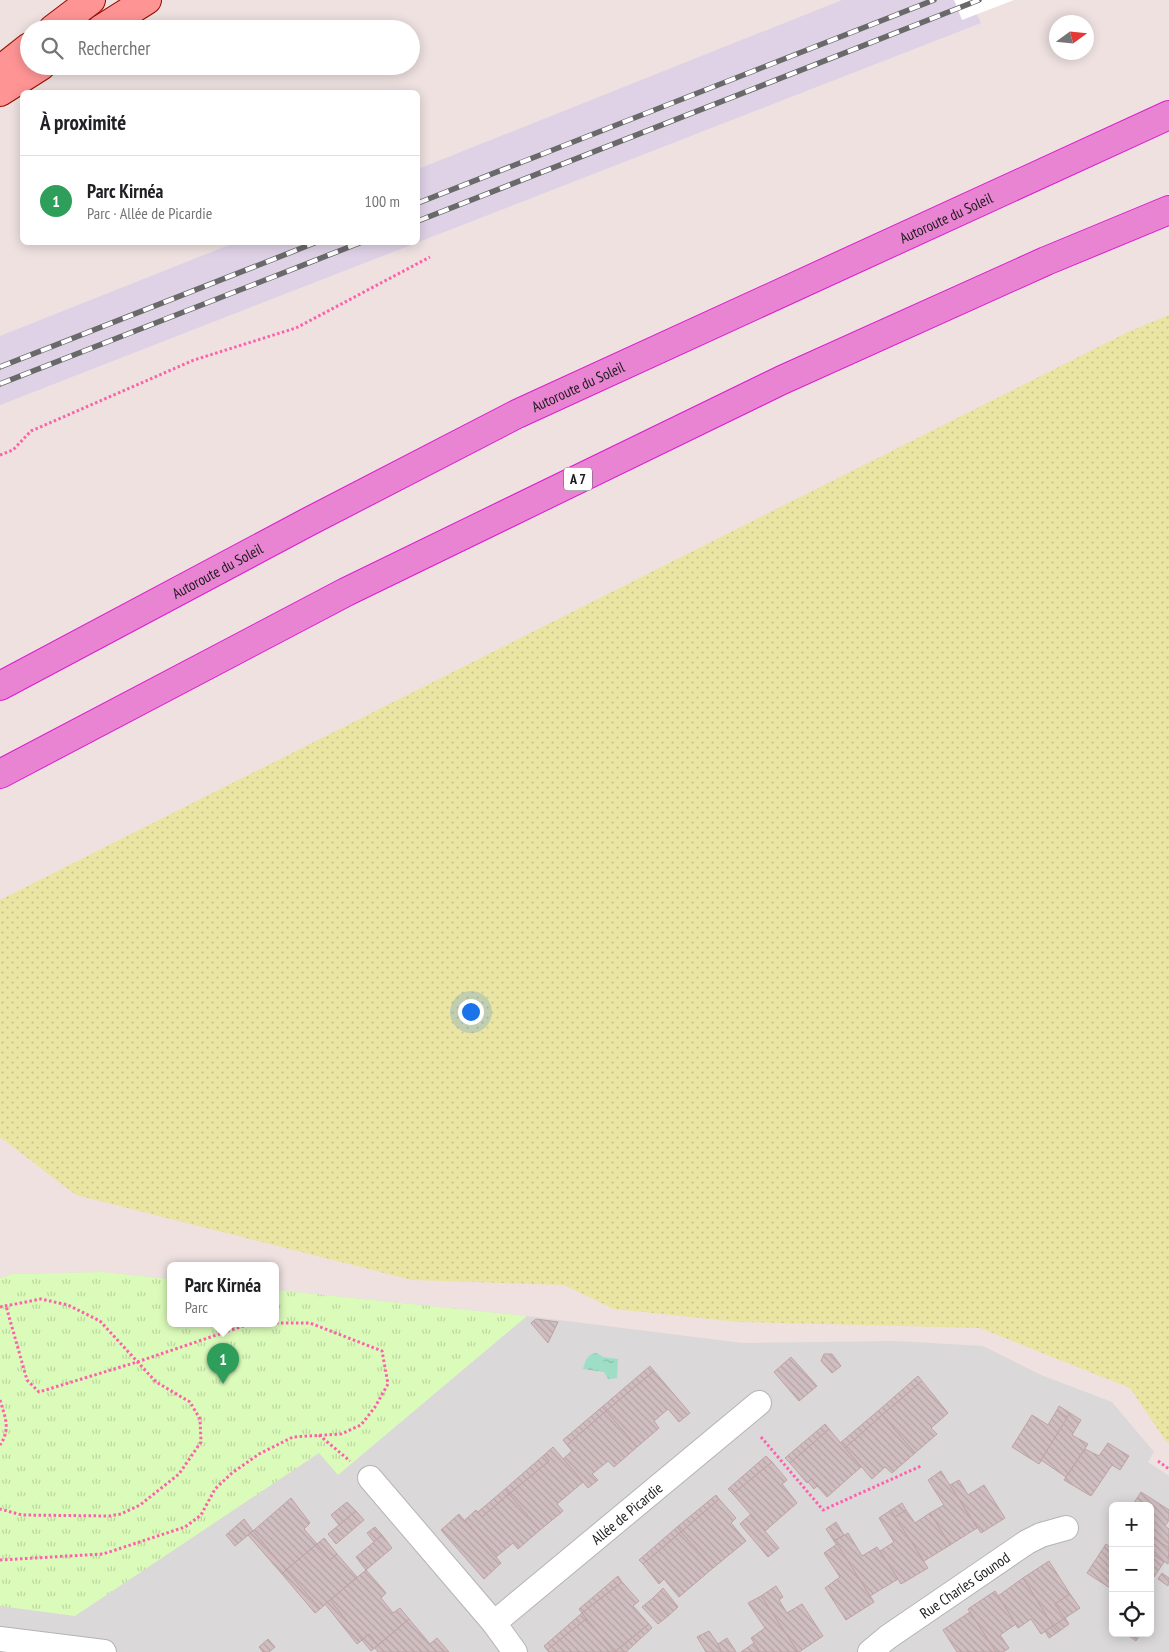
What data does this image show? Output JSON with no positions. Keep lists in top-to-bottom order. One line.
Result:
{"streets":{"highway":["Autoroute du Soleil","A 7"],"street":["Allée de Picardie","Rue Charles Gounod"]},"north":"right","page":{"search":"Rechercher","heading":"À proximité","list":[{"mark":"1","name":"Parc Kirnéa","note":"Parc · Allée de Picardie","value":"100 m"}],"popup":["Parc Kirnéa","Parc"],"pins":"1","map_buttons":["+","−"]}}
